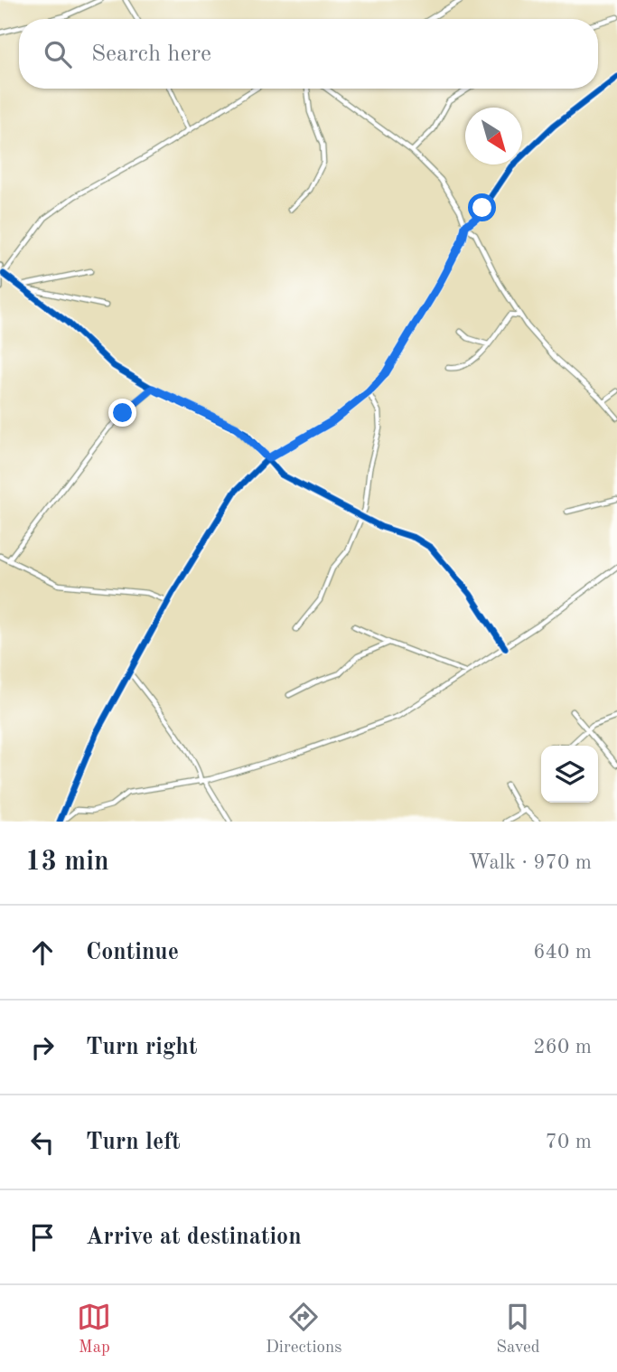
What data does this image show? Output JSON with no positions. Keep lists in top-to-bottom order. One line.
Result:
{"north":"bottom right","page":{"search":"Search here","heading":["13 min","Walk · 970 m"],"list":[["Continue","640 m"],["Turn right","260 m"],["Turn left","70 m"],"Arrive at destination"],"nav":["Map","Directions","Saved"]}}
